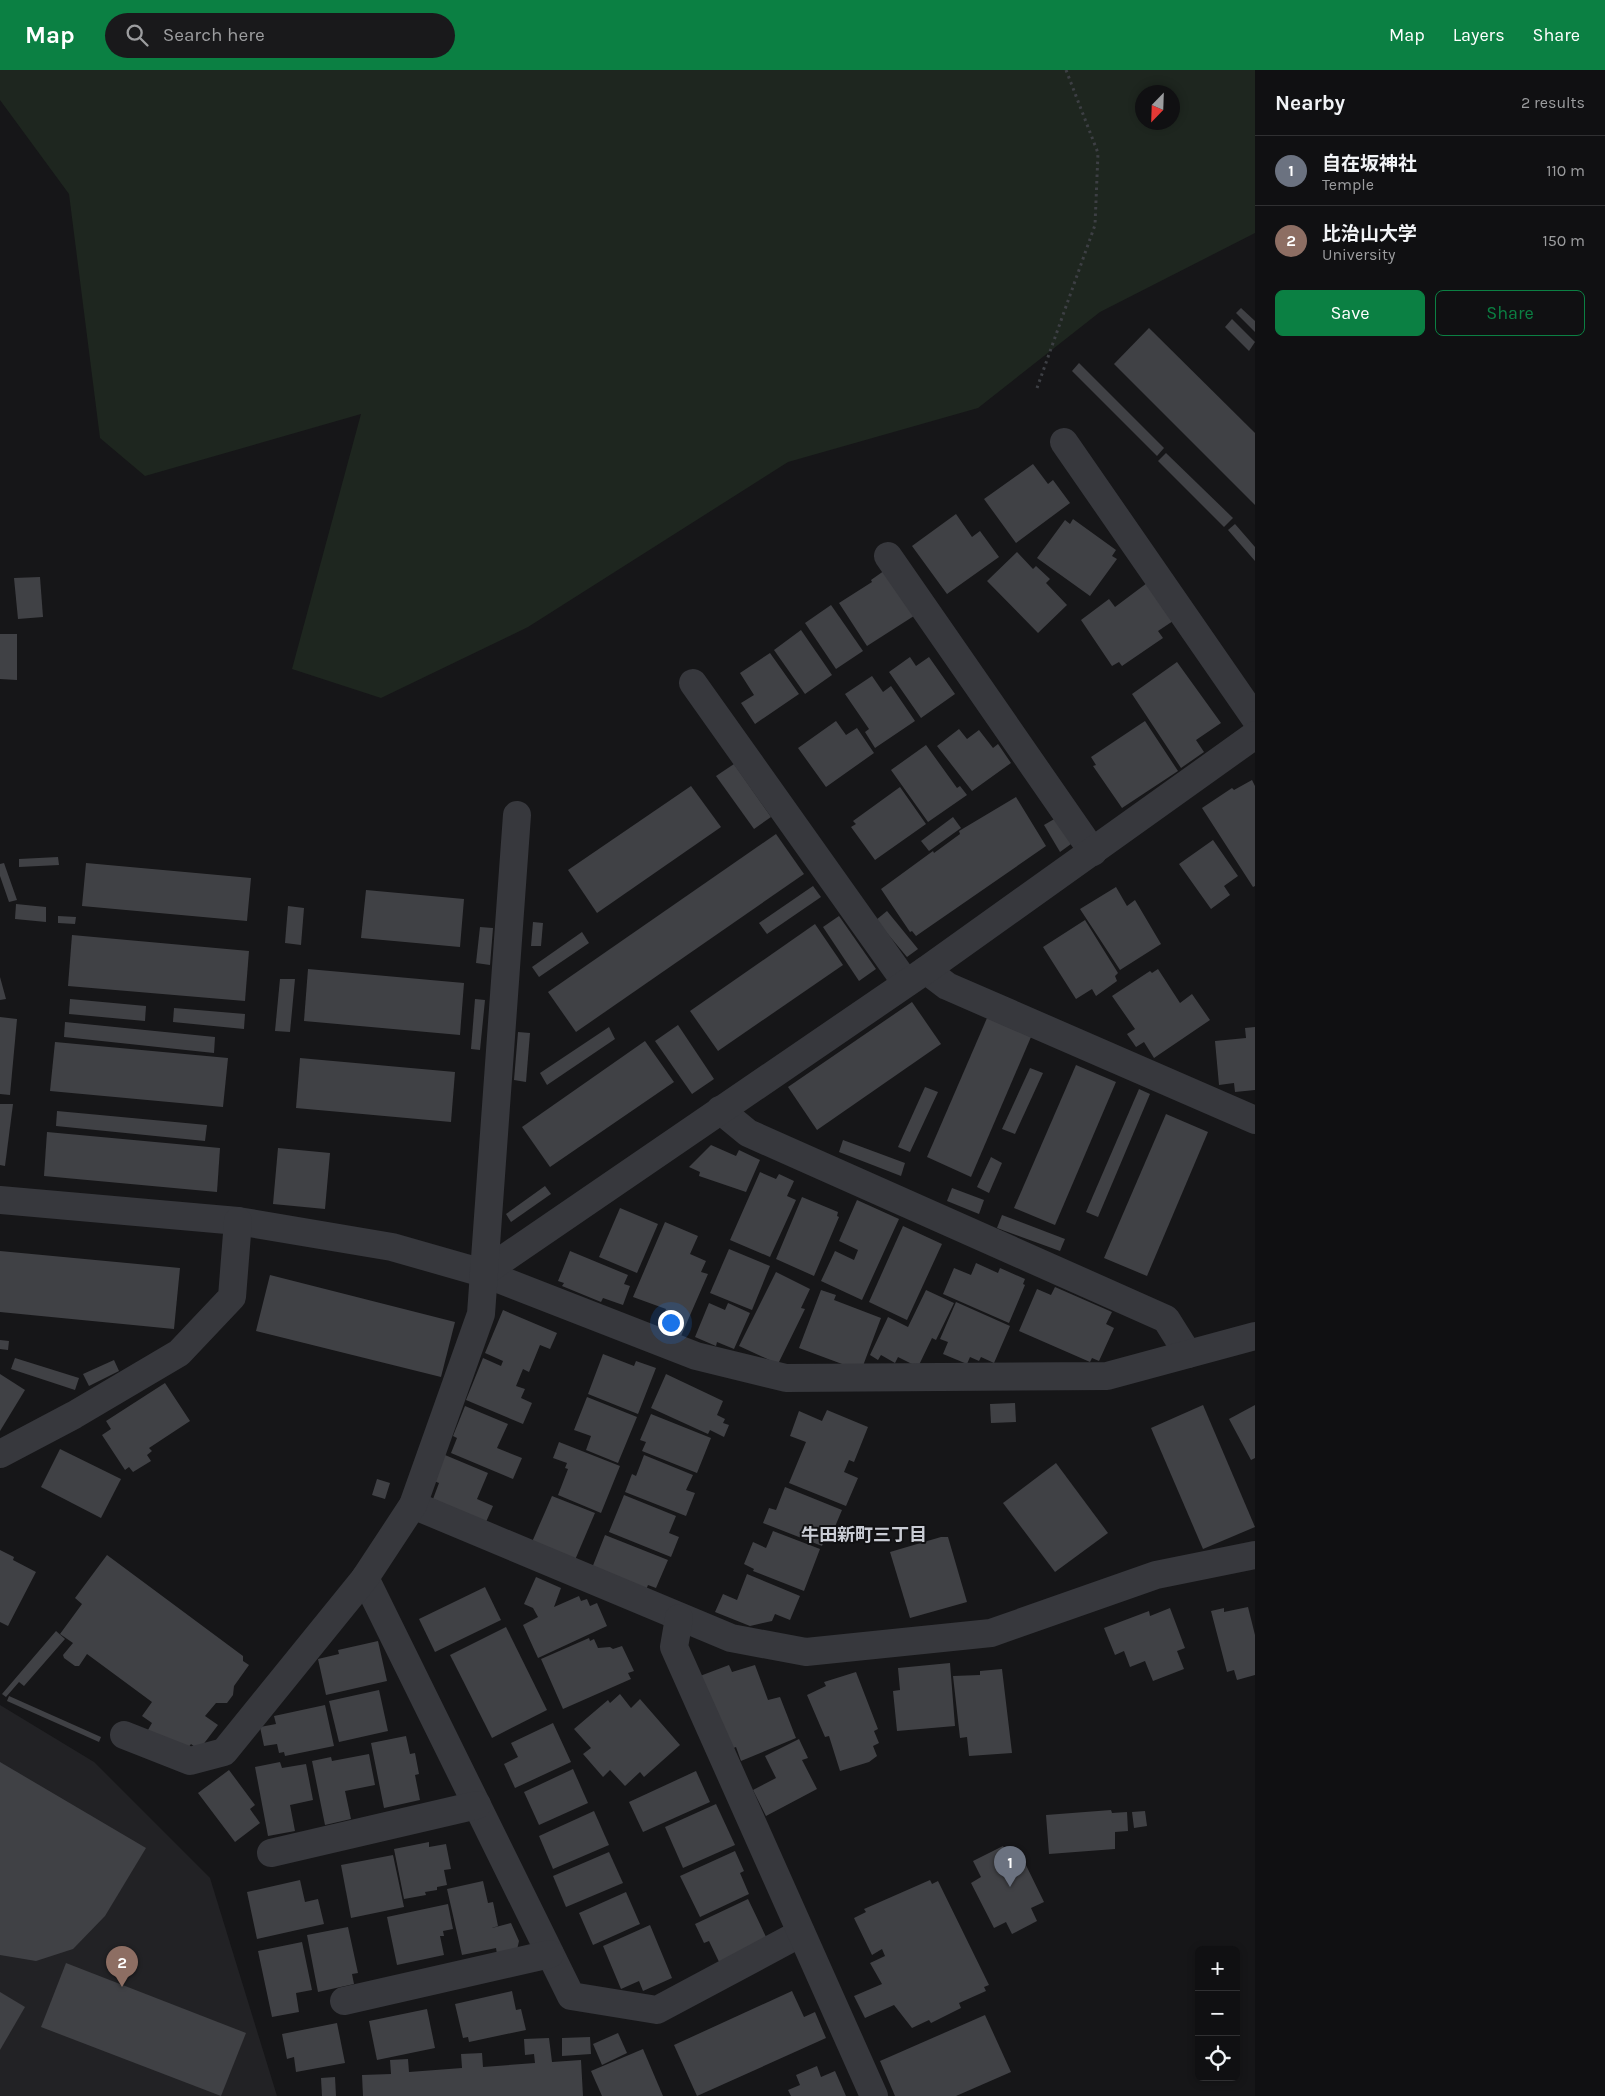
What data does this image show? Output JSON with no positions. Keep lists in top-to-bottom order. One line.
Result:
{"districts":["牛田新町三丁目"],"north":"bottom left","page":{"header":"Map","search":"Search here","nav":["Map","Layers","Share"],"heading":["Nearby","2 results"],"list":[{"mark":"1","name":"自在坂神社","note":"Temple","value":"110 m"},{"mark":"2","name":"比治山大学","note":"University","value":"150 m"}],"buttons":["Save","Share"],"pins":["1","2"],"map_buttons":["+","−"]}}
